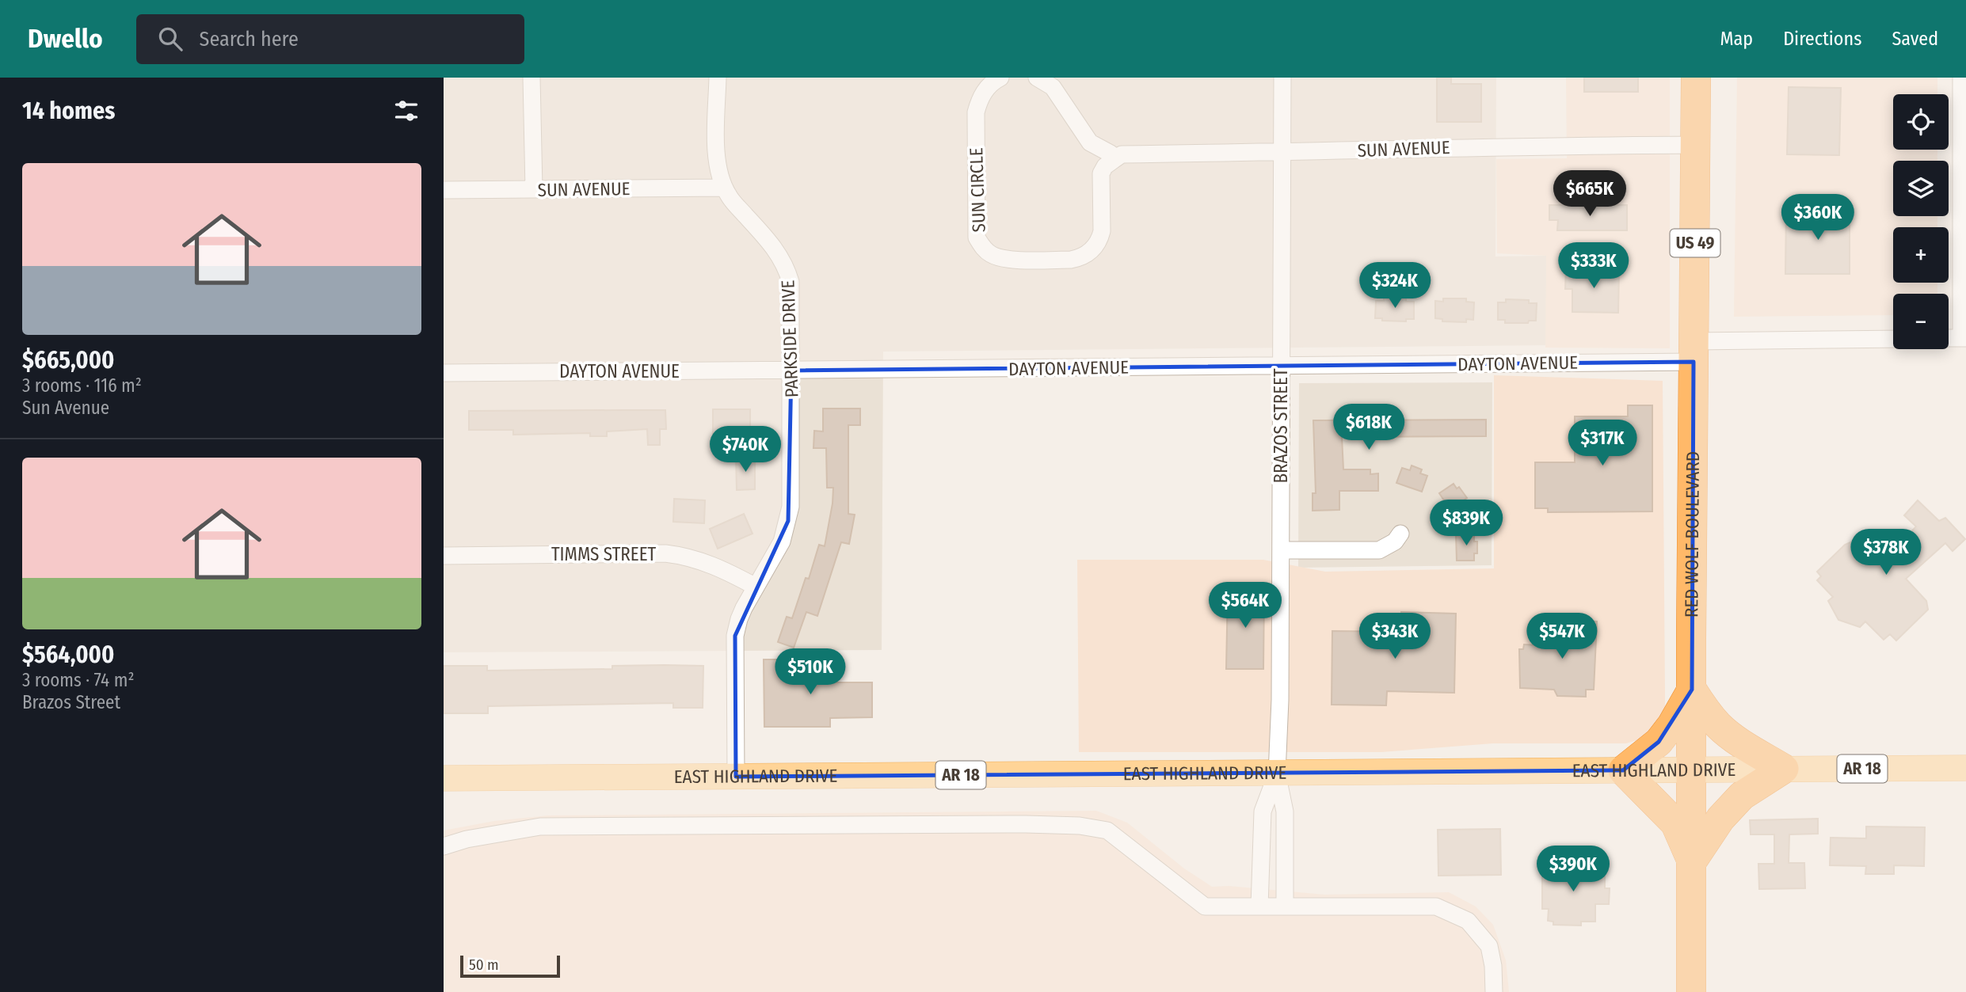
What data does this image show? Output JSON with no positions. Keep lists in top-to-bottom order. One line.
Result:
{"streets":{"highway":["US 49","RED WOLF BOULEVARD"],"main road":["AR 18","EAST HIGHLAND DRIVE"],"street":["SUN AVENUE","SUN CIRCLE","PARKSIDE DRIVE","DAYTON AVENUE","BRAZOS STREET","TIMMS STREET"]},"crossings":[["SUN AVENUE","SUN CIRCLE"],["SUN AVENUE","PARKSIDE DRIVE"],["SUN AVENUE","BRAZOS STREET"],["SUN AVENUE","RED WOLF BOULEVARD"],["PARKSIDE DRIVE","DAYTON AVENUE"],["PARKSIDE DRIVE","TIMMS STREET"],["PARKSIDE DRIVE","EAST HIGHLAND DRIVE"],["DAYTON AVENUE","BRAZOS STREET"],["DAYTON AVENUE","RED WOLF BOULEVARD"],["BRAZOS STREET","EAST HIGHLAND DRIVE"],["RED WOLF BOULEVARD","EAST HIGHLAND DRIVE"]],"scale_bar":"50 m","page":{"header":"Dwello","search":"Search here","nav":["Map","Directions","Saved"],"heading":"14 homes","map_buttons":["+","−"],"list":[{"name":"$665,000","note":"3 rooms · 116 m² · Sun Avenue"},{"name":"$564,000","note":"3 rooms · 74 m² · Brazos Street"}],"price":["$665K","$360K","$333K","$324K","$618K","$317K","$740K","$839K","$378K","$564K","$343K","$547K","$510K","$390K"],"scale":"50 m"}}
